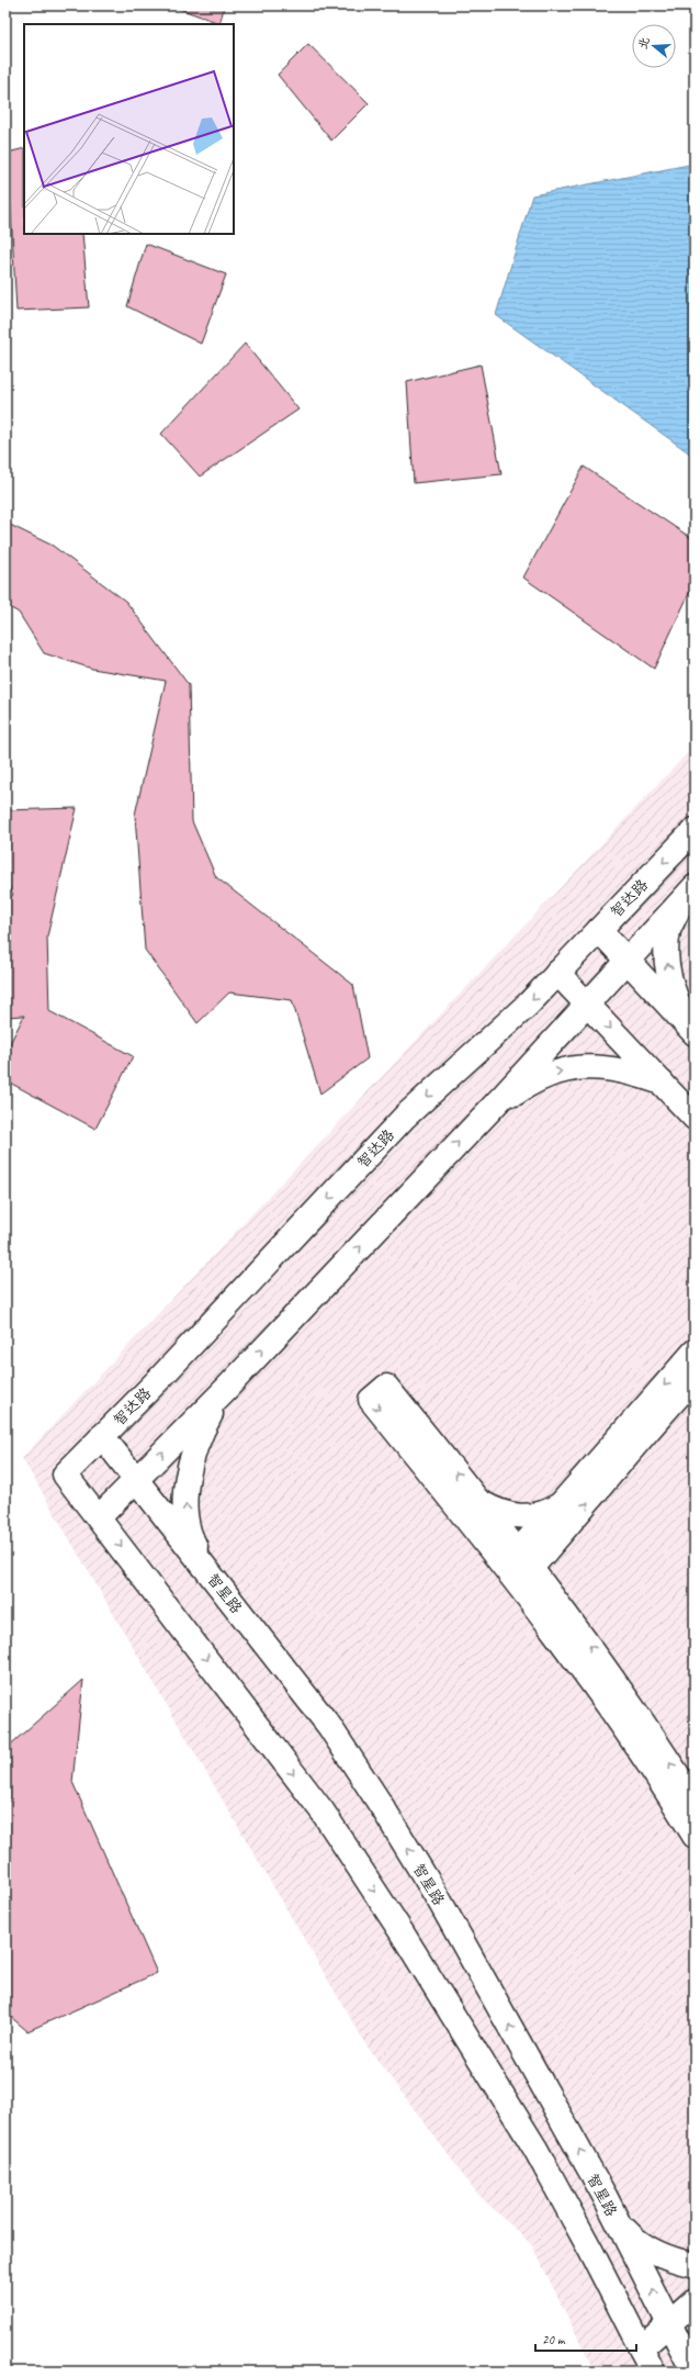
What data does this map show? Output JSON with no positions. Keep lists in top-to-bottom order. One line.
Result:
{"streets":{"main road":["智达路","智星路"]},"crossings":[["智达路","智星路"]],"scale_bar":"20 m","north":"left"}
